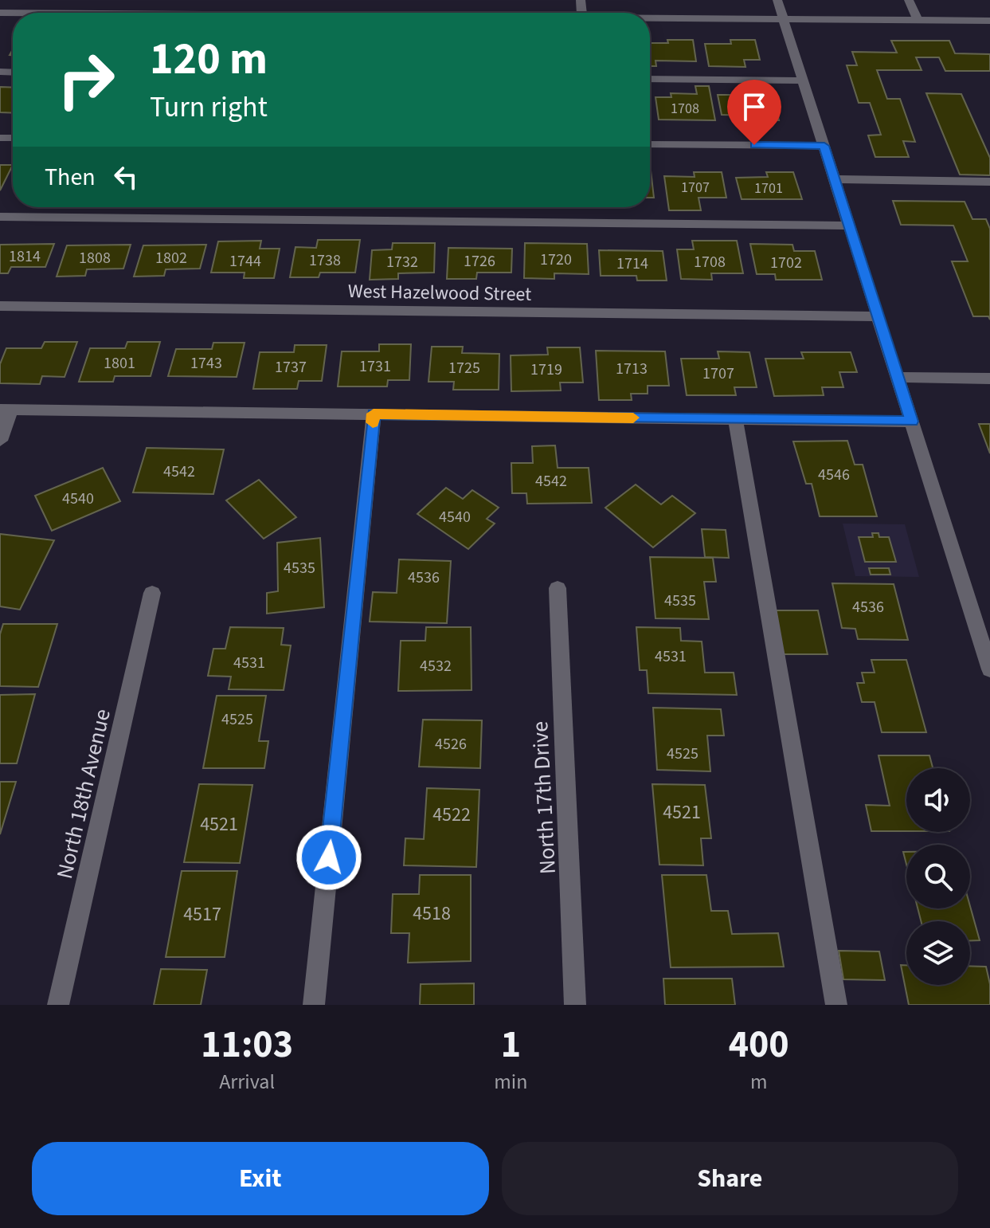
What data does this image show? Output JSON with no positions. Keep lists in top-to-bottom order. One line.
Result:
{"streets":{"street":["West Hazelwood Street","North 18th Avenue","North 17th Drive"]},"house_numbers":["1708","1707","1701","1814","1808","1802","1720","1738","1744","1726","1732","1708","1702","1714","1801","1743","1731","1737","1725","1713","1719","1707","4542","4546","4542","4540","4540","4535","4536","4535","4536","4531","4531","4532","4525","4526","4525","4521","4522","4521","4518","4517"],"page":{"turn":["120 m","Turn right"],"then":"Then","eta":["11:03","Arrival","1","min","400","m"],"buttons":["Exit","Share"]}}
